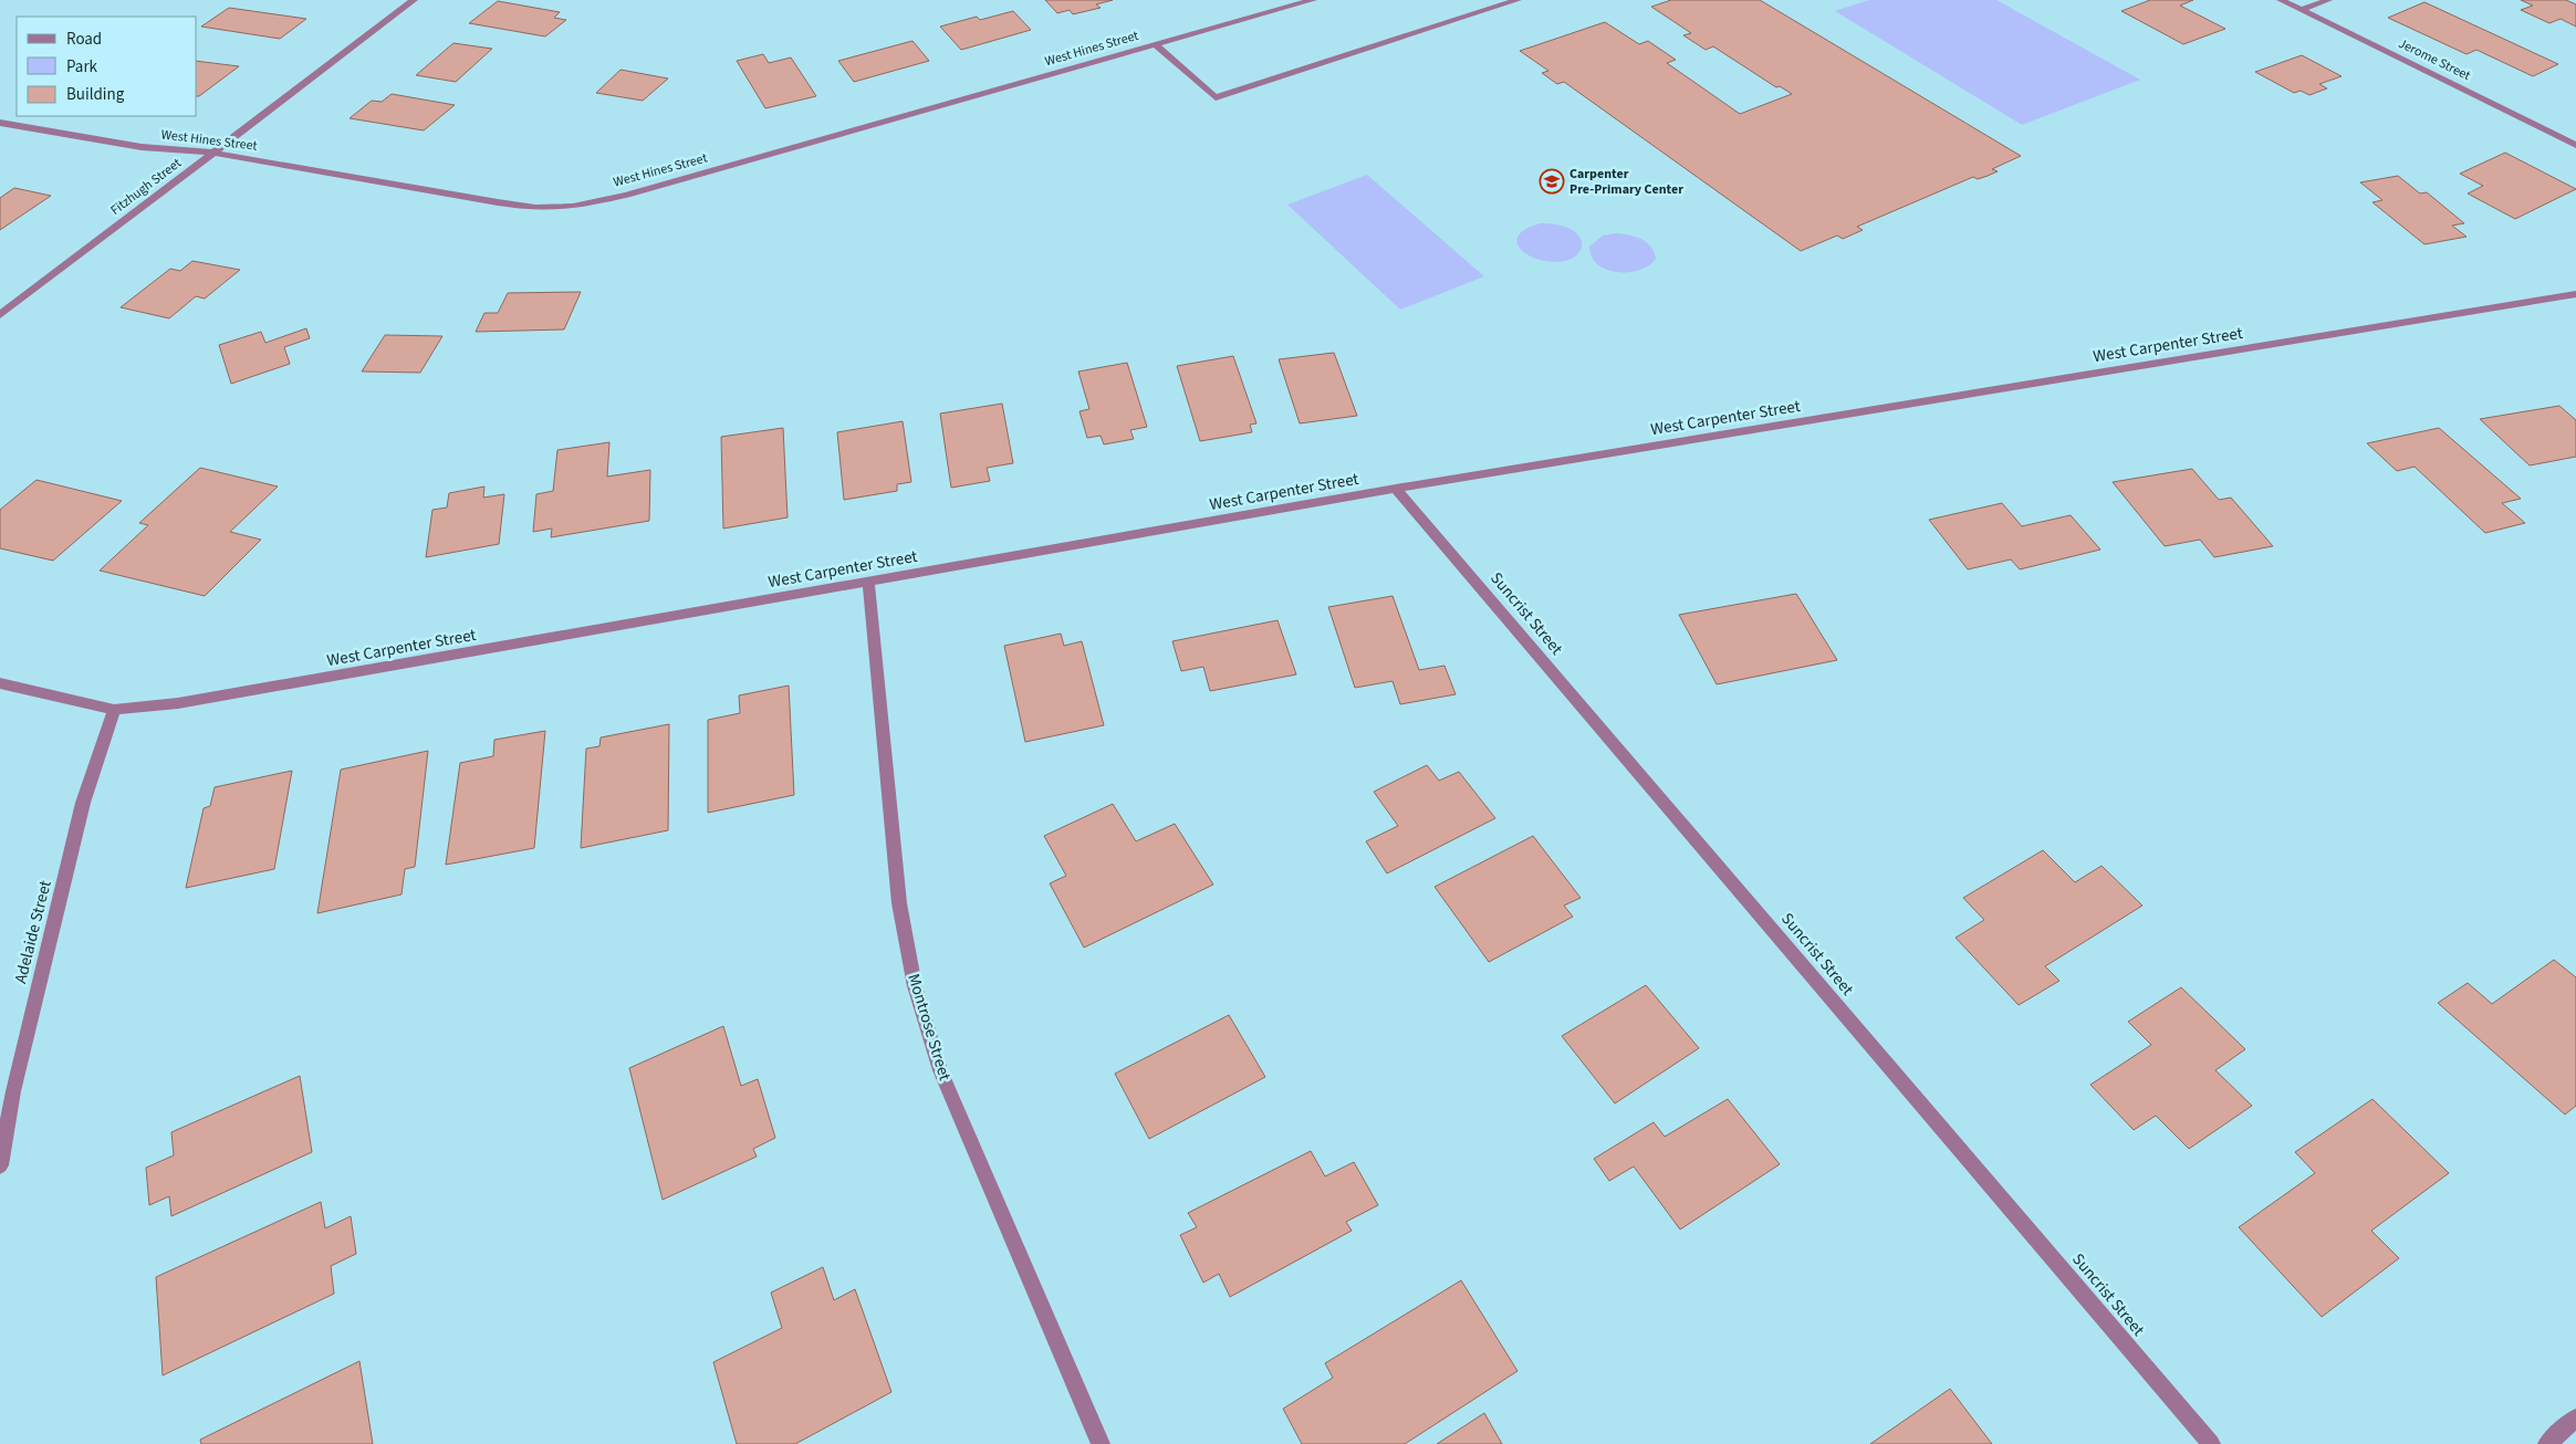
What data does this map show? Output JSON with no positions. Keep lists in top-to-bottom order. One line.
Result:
{"streets":{"street":["West Hines Street","Jerome Street","Fitzhugh Street","West Carpenter Street","Suncrist Street","Adelaide Street","Montrose Street"]},"crossings":[["West Hines Street","Fitzhugh Street"],["West Carpenter Street","Suncrist Street"],["West Carpenter Street","Adelaide Street"],["West Carpenter Street","Montrose Street"]],"places":{"school or university":["Carpenter Pre-Primary Center"]},"legend":["Road","Park","Building"]}
